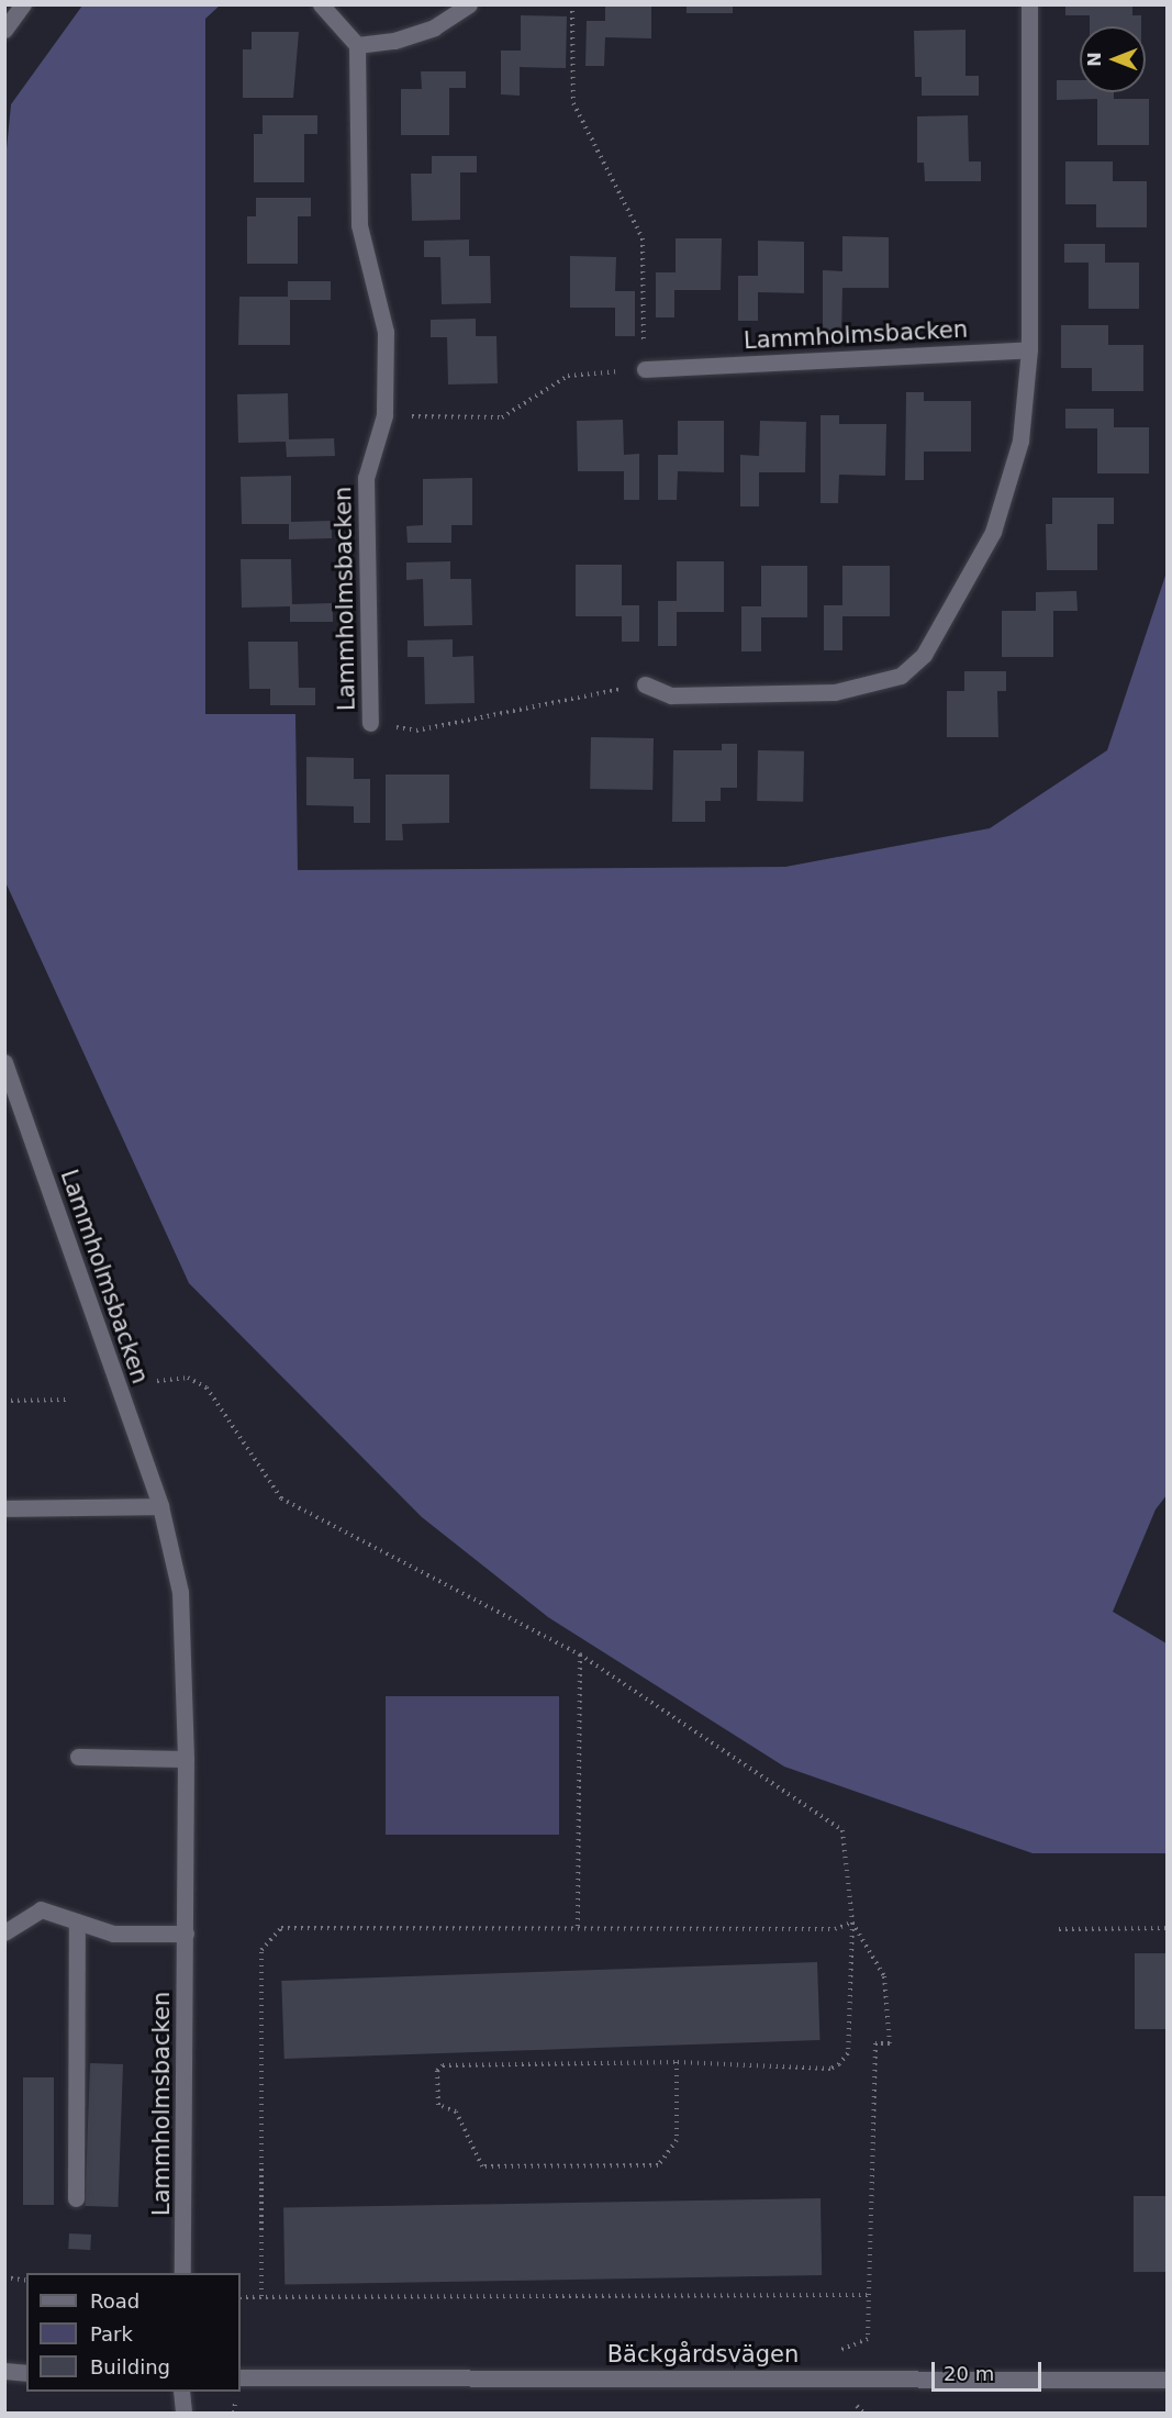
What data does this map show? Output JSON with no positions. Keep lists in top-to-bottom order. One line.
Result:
{"streets":{"street":["Lammholmsbacken","Bäckgårdsvägen"]},"legend":["Road","Park","Building"],"scale_bar":"20 m","north":"left"}
